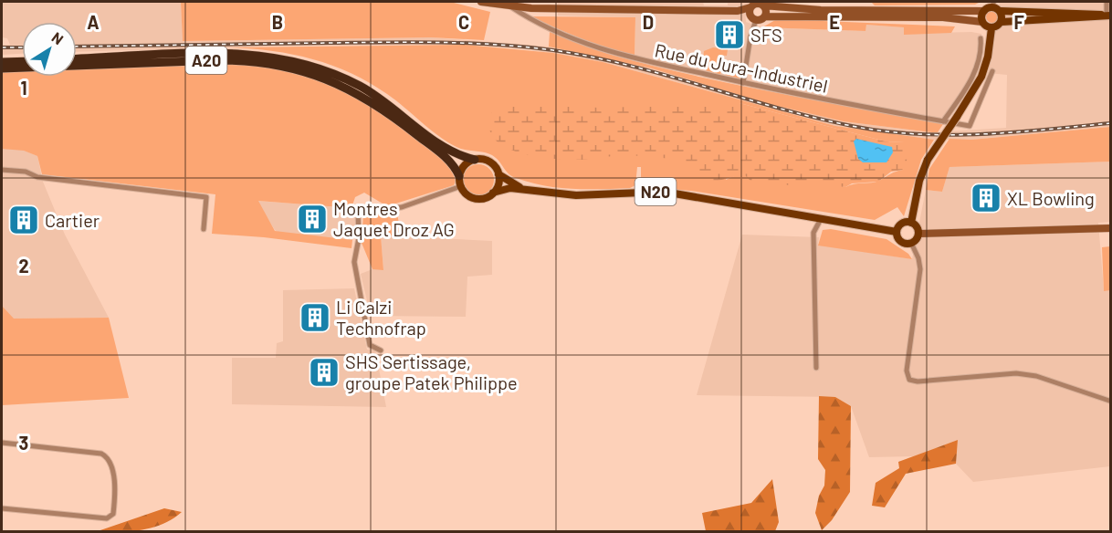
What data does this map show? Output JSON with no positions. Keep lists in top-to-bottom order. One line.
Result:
{"streets":{"highway":["A20"],"main road":["N20"],"street":["Rue du Jura-Industriel"]},"crossings":[["A20","N20"]],"places":{"building":["SFS","XL Bowling","Montres Jaquet Droz AG","Cartier","Li Calzi Technofrap","SHS Sertissage, groupe Patek Philippe"]},"north":"top right","grid":{"columns":["A","B","C","D","E","F"],"rows":["1","2","3"]}}
